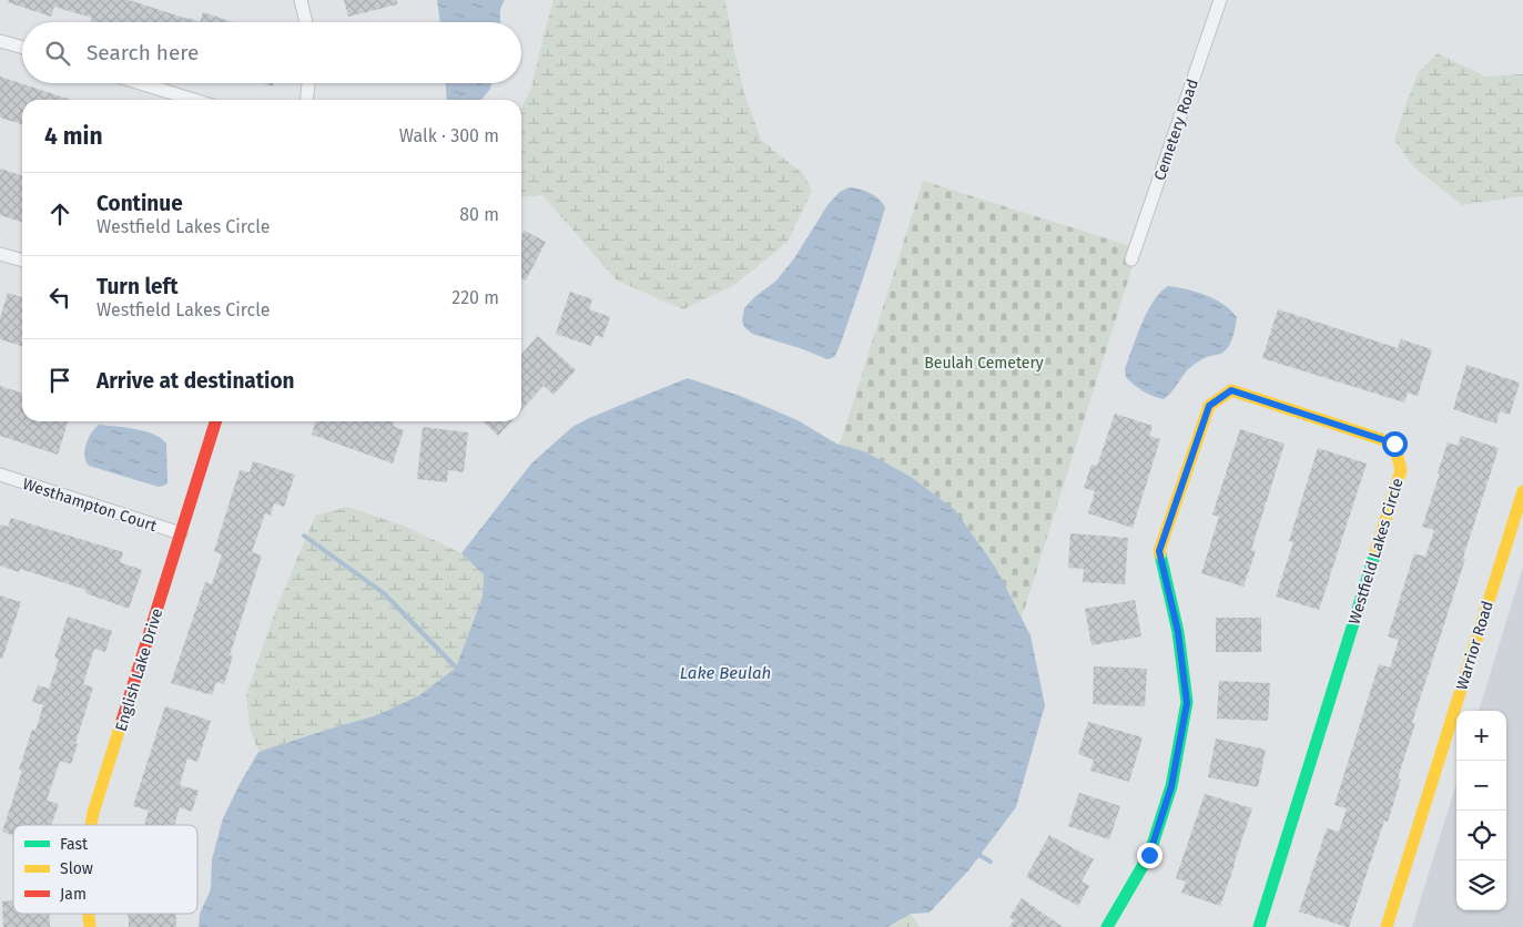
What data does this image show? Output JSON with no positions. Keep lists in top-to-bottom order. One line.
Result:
{"streets":{"street":["Cemetery Road","Westhampton Court","Westfield Lakes Circle","Warrior Road","English Lake Drive"]},"crossings":[["Westhampton Court","English Lake Drive"]],"water":["Lake Beulah"],"parks":["Beulah Cemetery"],"legend":["Fast","Slow","Jam"],"page":{"search":"Search here","heading":["4 min","Walk · 300 m"],"list":[["Continue","Westfield Lakes Circle","80 m"],["Turn left","Westfield Lakes Circle","220 m"],"Arrive at destination"],"map_buttons":["+","−"]}}
